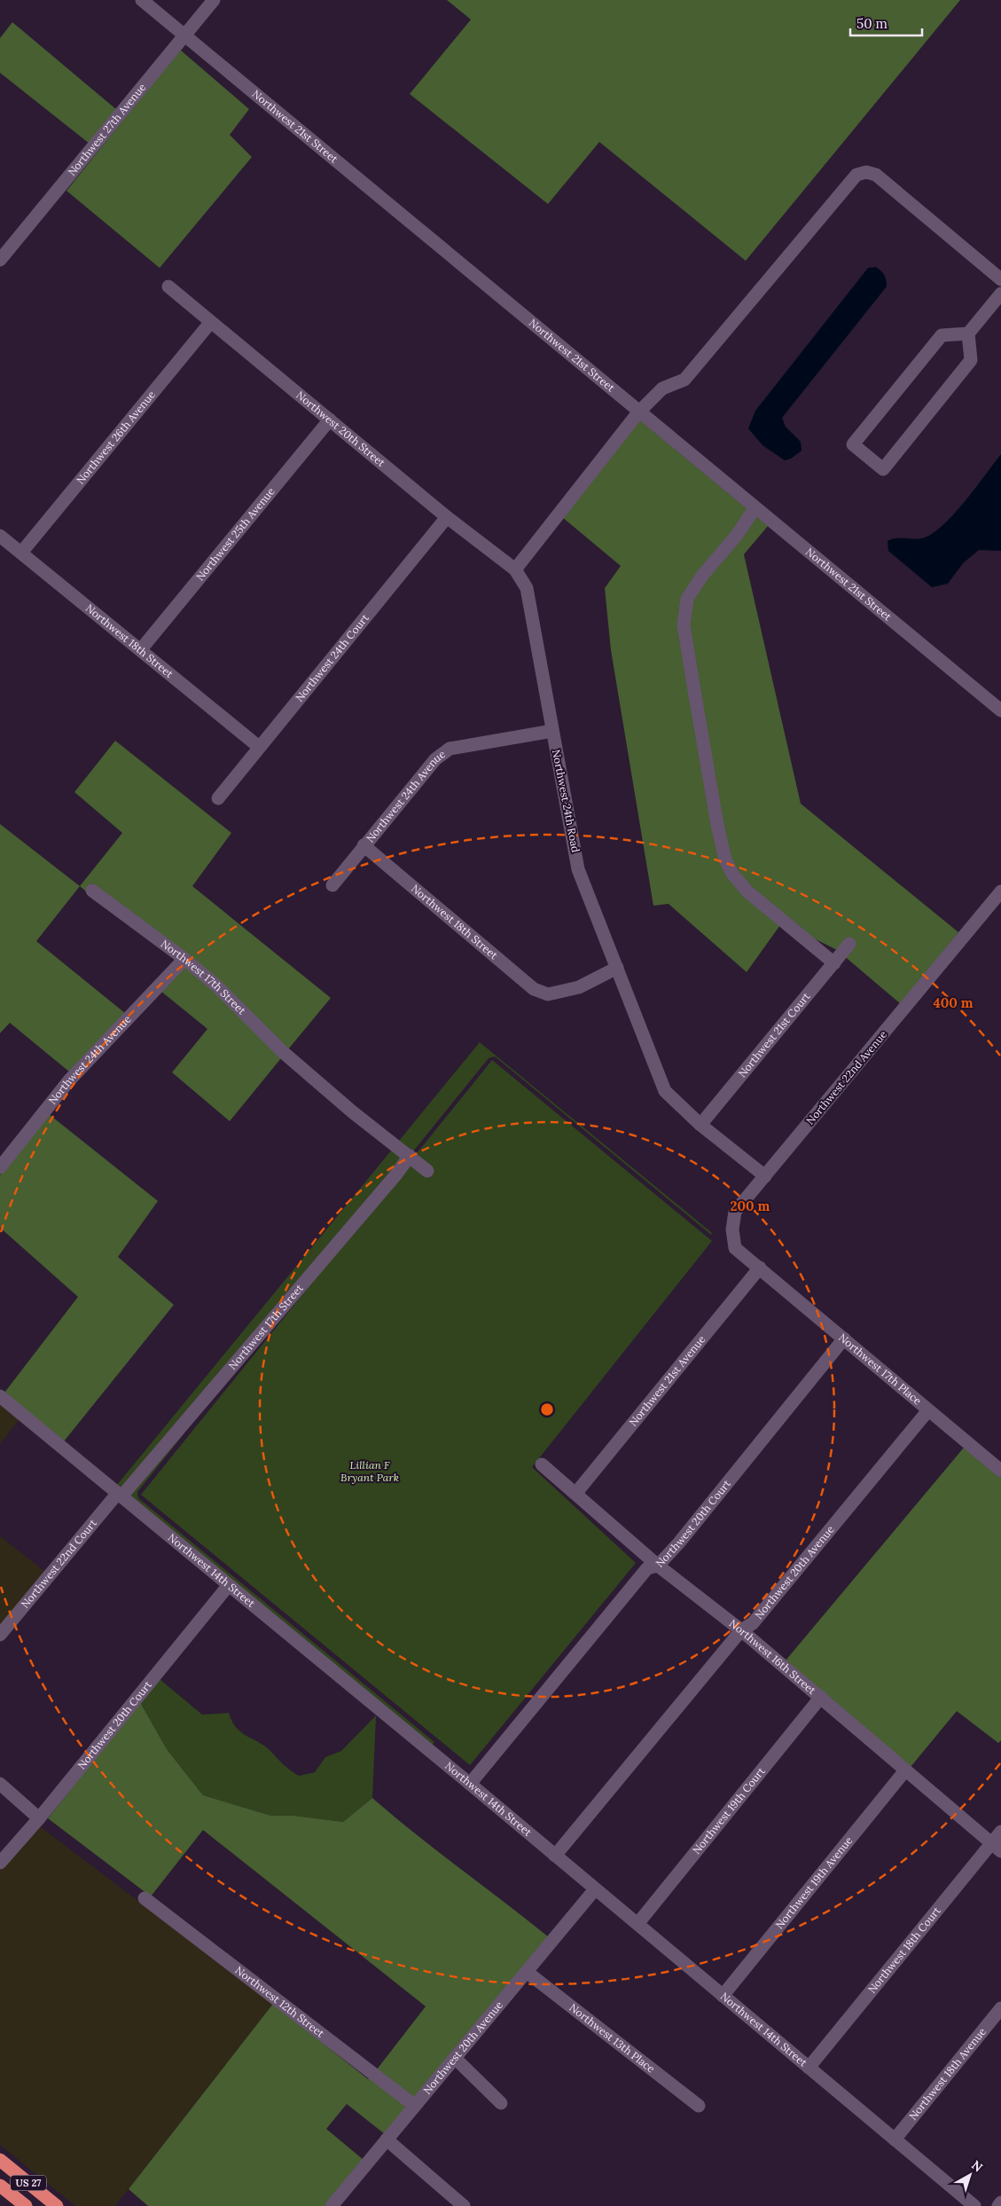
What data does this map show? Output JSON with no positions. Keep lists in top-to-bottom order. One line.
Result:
{"streets":{"highway":["US 27"],"street":["Northwest 21st Street","Northwest 27th Avenue","Northwest 20th Street","Northwest 26th Avenue","Northwest 25th Avenue","Northwest 18th Street","Northwest 24th Court","Northwest 24th Avenue","Northwest 24th Road","Northwest 17th Street","Northwest 21st Court","Northwest 22nd Avenue","Northwest 17th Place","Northwest 21st Avenue","Northwest 20th Court","Northwest 22nd Court","Northwest 14th Street","Northwest 20th Avenue","Northwest 16th Street","Northwest 19th Court","Northwest 19th Avenue","Northwest 18th Court","Northwest 12th Street","Northwest 13th Place","Northwest 18th Avenue"]},"crossings":[["Northwest 21st Street","Northwest 27th Avenue"],["Northwest 20th Street","Northwest 26th Avenue"],["Northwest 20th Street","Northwest 25th Avenue"],["Northwest 20th Street","Northwest 24th Court"],["Northwest 20th Street","Northwest 24th Road"],["Northwest 26th Avenue","Northwest 18th Street"],["Northwest 25th Avenue","Northwest 18th Street"],["Northwest 18th Street","Northwest 24th Court"],["Northwest 18th Street","Northwest 24th Avenue"],["Northwest 18th Street","Northwest 24th Road"],["Northwest 24th Avenue","Northwest 24th Road"],["Northwest 24th Avenue","Northwest 17th Street"],["Northwest 24th Road","Northwest 21st Court"],["Northwest 24th Road","Northwest 22nd Avenue"],["Northwest 17th Street","Northwest 22nd Court"],["Northwest 17th Street","Northwest 14th Street"],["Northwest 22nd Avenue","Northwest 17th Place"],["Northwest 22nd Avenue","Northwest 21st Avenue"],["Northwest 17th Place","Northwest 21st Avenue"],["Northwest 17th Place","Northwest 20th Court"],["Northwest 17th Place","Northwest 20th Avenue"],["Northwest 21st Avenue","Northwest 16th Street"],["Northwest 20th Court","Northwest 14th Street"],["Northwest 20th Court","Northwest 16th Street"],["Northwest 22nd Court","Northwest 14th Street"],["Northwest 14th Street","Northwest 20th Avenue"],["Northwest 14th Street","Northwest 19th Court"],["Northwest 14th Street","Northwest 19th Avenue"],["Northwest 14th Street","Northwest 18th Court"],["Northwest 14th Street","Northwest 18th Avenue"],["Northwest 20th Avenue","Northwest 16th Street"],["Northwest 20th Avenue","Northwest 12th Street"],["Northwest 20th Avenue","Northwest 13th Place"],["Northwest 16th Street","Northwest 19th Court"],["Northwest 16th Street","Northwest 19th Avenue"],["Northwest 16th Street","Northwest 18th Court"]],"parks":["Lillian F Bryant Park"],"scale_bar":"50 m","north":"top right","rings":["400 m","200 m"]}
